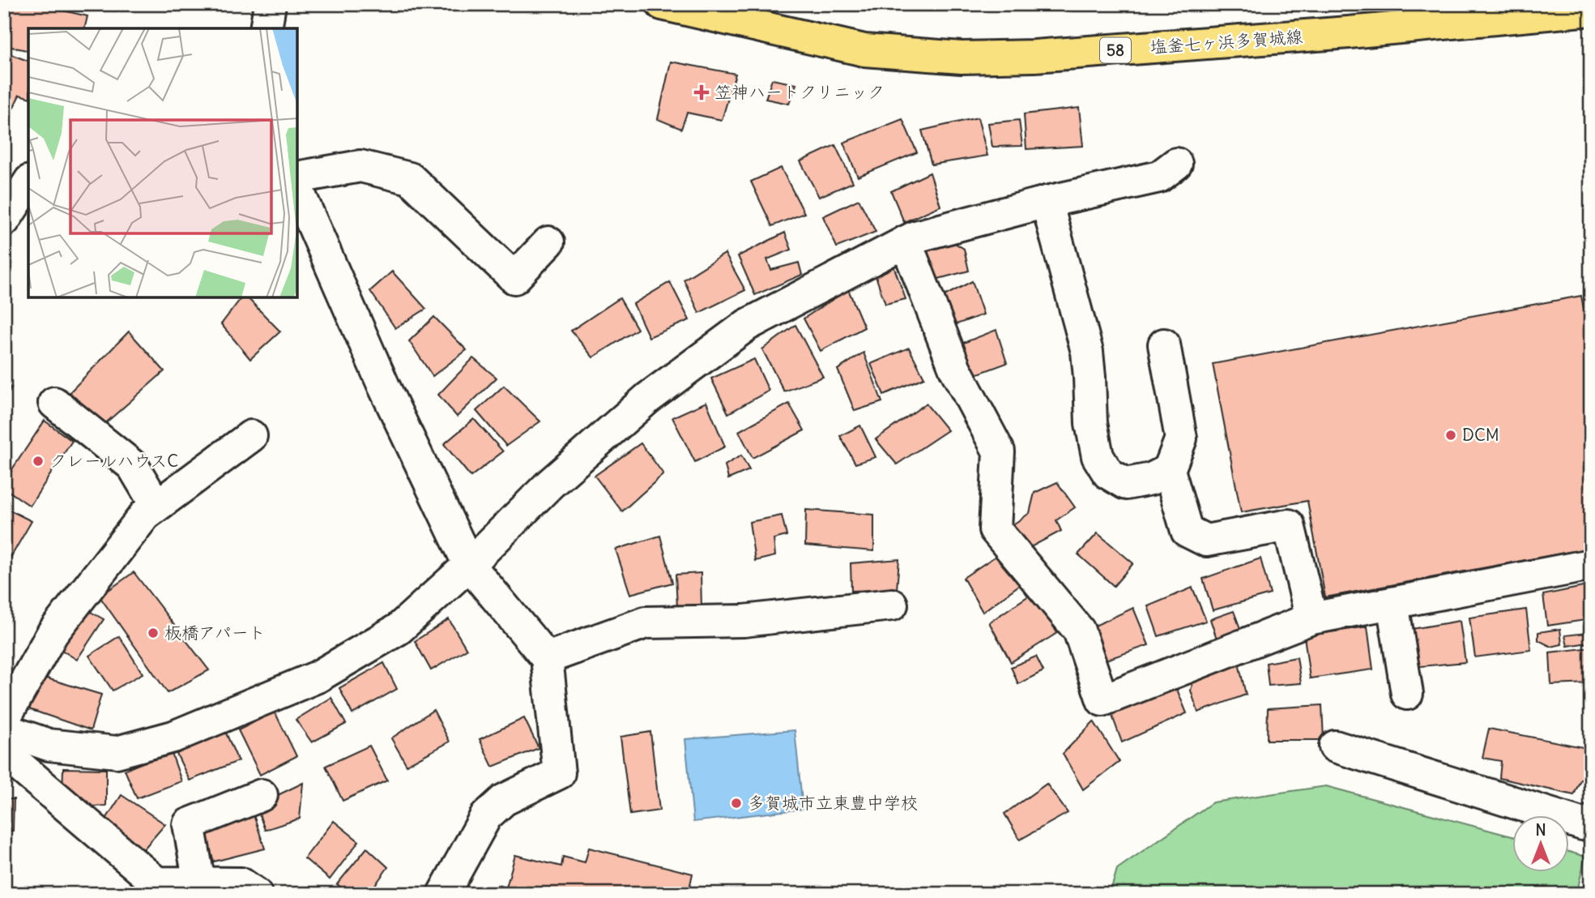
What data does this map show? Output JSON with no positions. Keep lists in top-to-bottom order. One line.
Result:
{"streets":{"main road":["塩釜七ヶ浜多賀城線","58"]},"places":{"health":["笠神ハートクリニック"],"other":["DCM","クレールハウスC","板橋アパート","多賀城市立東豊中学校"]},"north":"top"}
